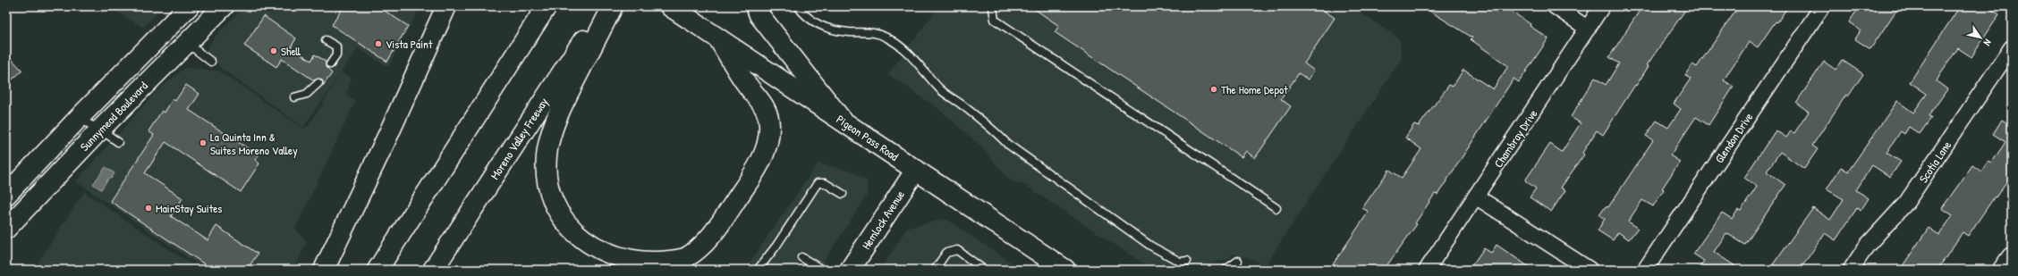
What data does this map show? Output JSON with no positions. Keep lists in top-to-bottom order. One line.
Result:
{"streets":{"main road":["Sunnymead Boulevard","Pigeon Pass Road","Moreno Valley Freeway","Hemlock Avenue"],"street":["Glendon Drive","Chambray Drive","Scotia Lane"]},"crossings":[["Pigeon Pass Road","Hemlock Avenue"]],"places":["Vista Paint","Shell","The Home Depot","La Quinta Inn & Suites Moreno Valley","MainStay Suites"],"north":"bottom right"}
